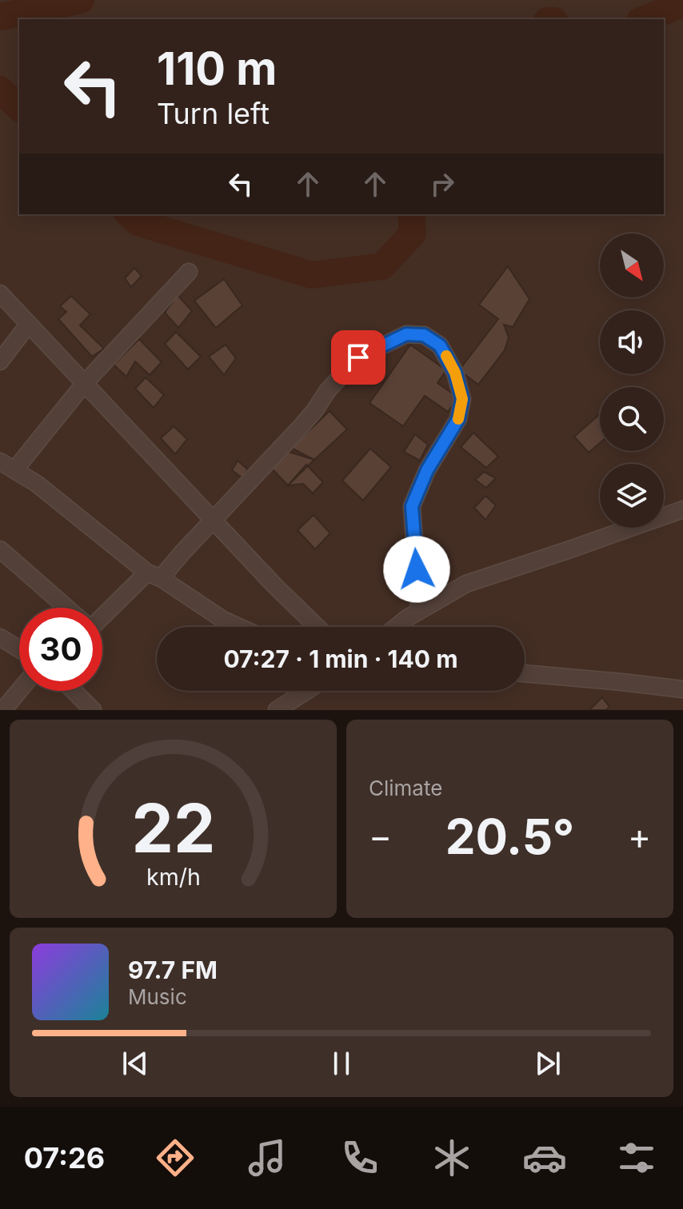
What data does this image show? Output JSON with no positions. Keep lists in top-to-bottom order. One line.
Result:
{"north":"bottom right","page":{"turn":["110 m","Turn left"],"limit":"30","trip":"07:27 · 1 min · 140 m","tile":"Climate","heat":["−","20.5°","+"],"song":["97.7 FM","Music"],"tabs":"07:26","gauge":["22","km/h"]}}
